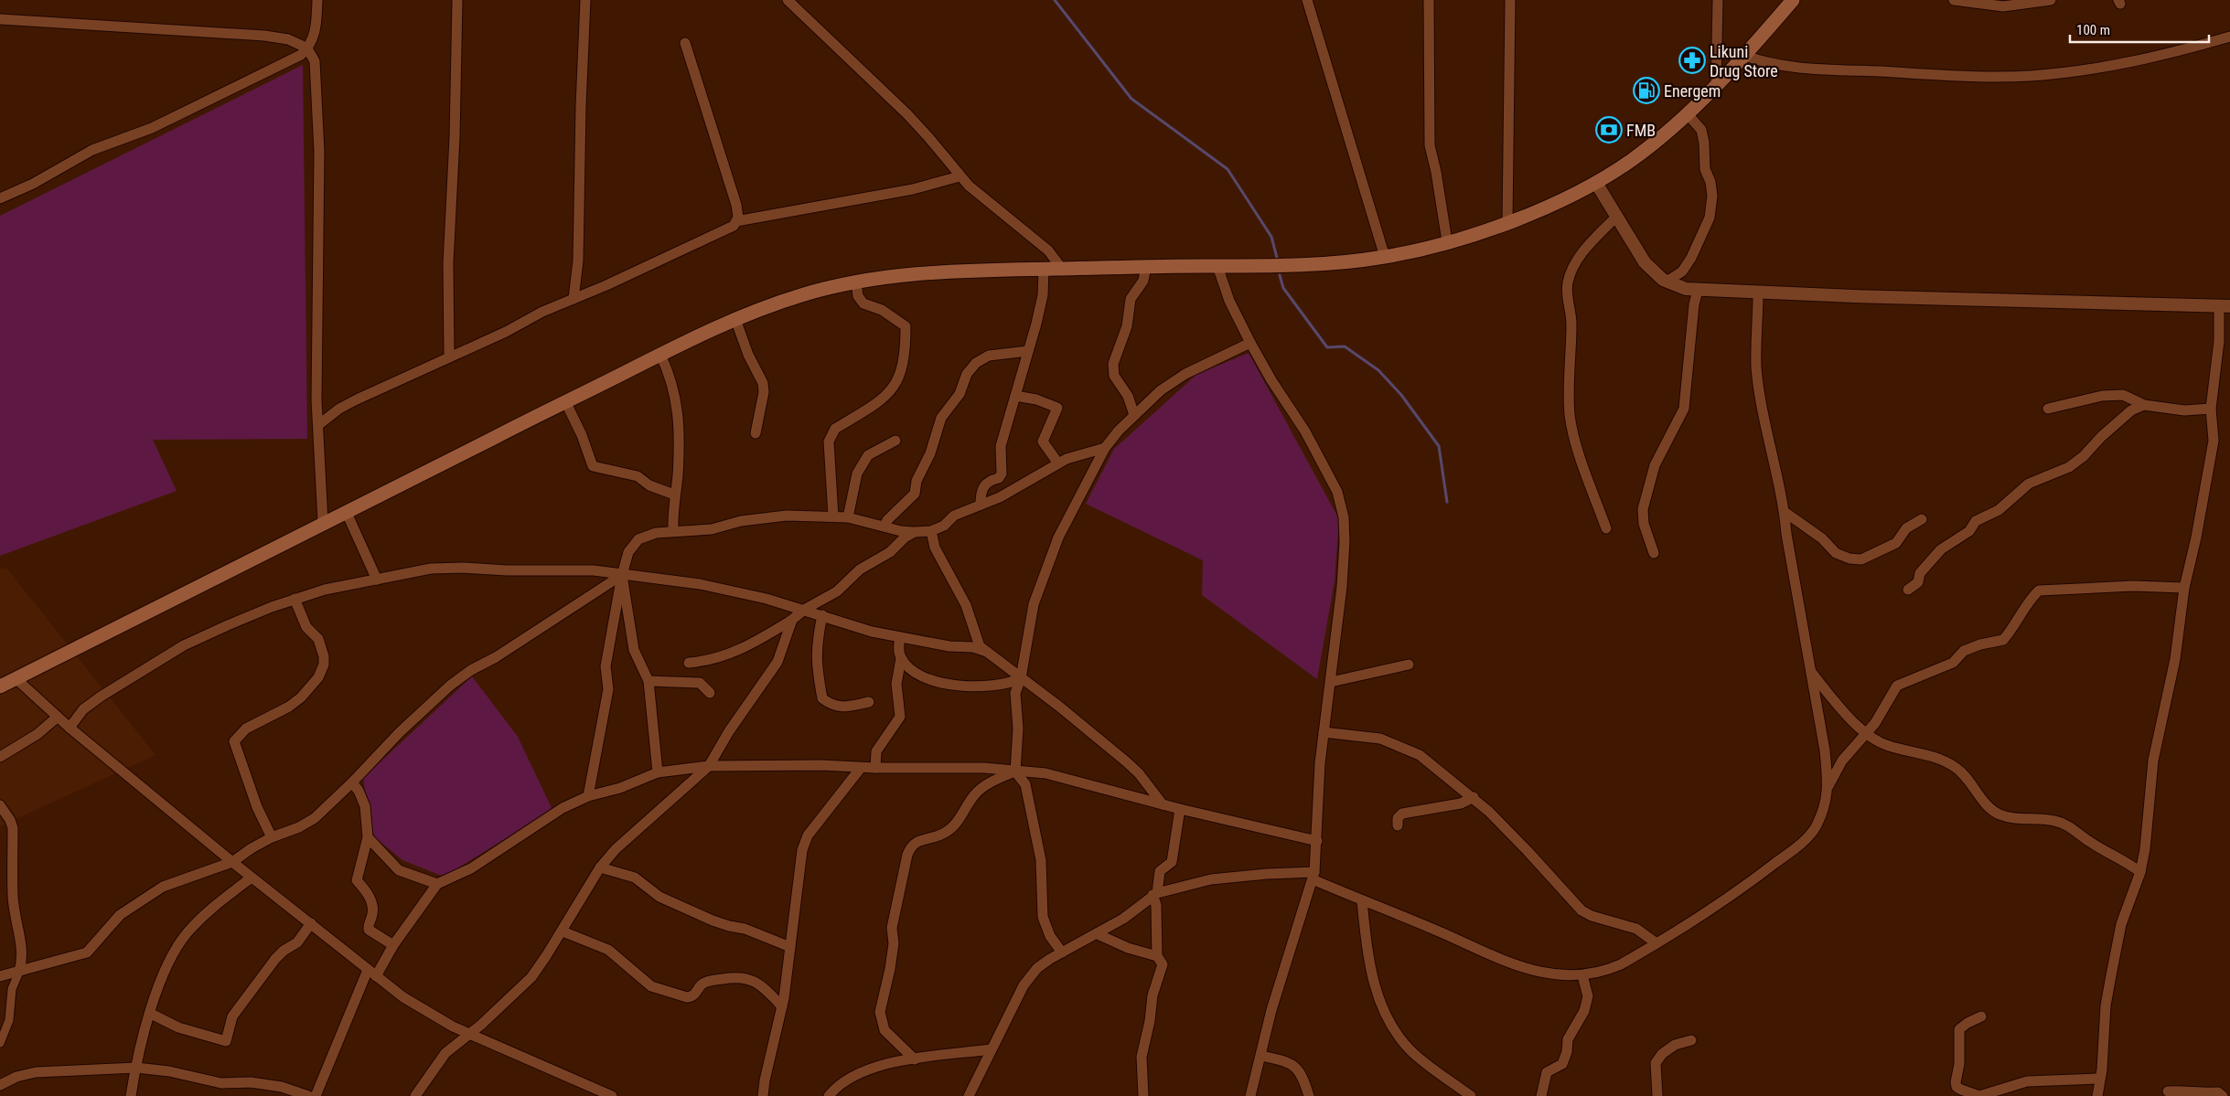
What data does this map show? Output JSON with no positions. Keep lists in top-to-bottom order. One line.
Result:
{"places":{"pharmacy":["Likuni Drug Store"],"fuel station":["Energem"],"bank":["FMB"]},"scale_bar":"100 m"}
